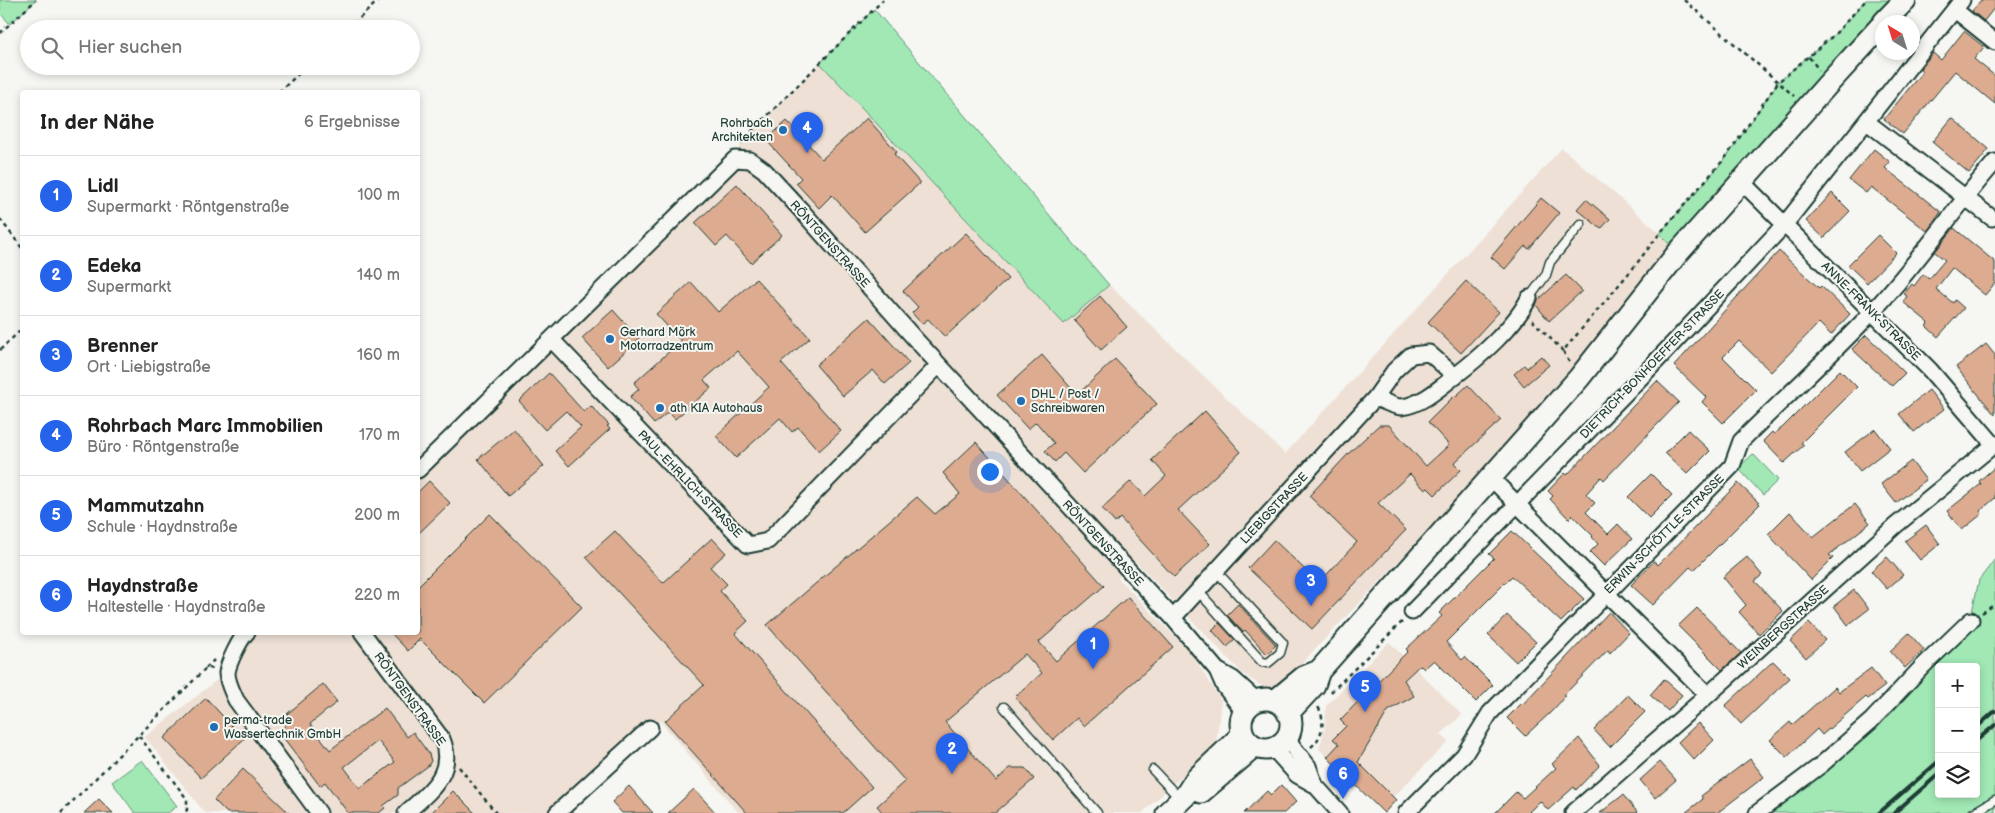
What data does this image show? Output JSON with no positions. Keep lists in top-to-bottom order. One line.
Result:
{"streets":{"street":["RÖNTGENSTRASSE","ANNE-FRANK-STRASSE","DIETRICH-BONHOEFFER-STRASSE","PAUL-EHRLICH-STRASSE","LIEBIGSTRASSE","ERWIN-SCHÖTTLE-STRASSE","WEINBERGSTRASSE"]},"crossings":[["RÖNTGENSTRASSE","PAUL-EHRLICH-STRASSE"],["RÖNTGENSTRASSE","LIEBIGSTRASSE"],["ANNE-FRANK-STRASSE","DIETRICH-BONHOEFFER-STRASSE"],["ANNE-FRANK-STRASSE","ERWIN-SCHÖTTLE-STRASSE"],["ANNE-FRANK-STRASSE","WEINBERGSTRASSE"]],"places":["Rohrbach Architekten","Gerhard Mörk Motorradzentrum","DHL / Post / Schreibwaren","ath KIA Autohaus","perma-trade Wassertechnik GmbH"],"north":"top left","page":{"search":"Hier suchen","heading":["In der Nähe","6 Ergebnisse"],"pins":["4","3","1","5","2","6"],"list":[{"mark":"1","name":"Lidl","note":"Supermarkt · Röntgenstraße","value":"100 m"},{"mark":"2","name":"Edeka","note":"Supermarkt","value":"140 m"},{"mark":"3","name":"Brenner","note":"Ort · Liebigstraße","value":"160 m"},{"mark":"4","name":"Rohrbach Marc Immobilien","note":"Büro · Röntgenstraße","value":"170 m"},{"mark":"5","name":"Mammutzahn","note":"Schule · Haydnstraße","value":"200 m"},{"mark":"6","name":"Haydnstraße","note":"Haltestelle · Haydnstraße","value":"220 m"}],"map_buttons":["+","−"]}}
